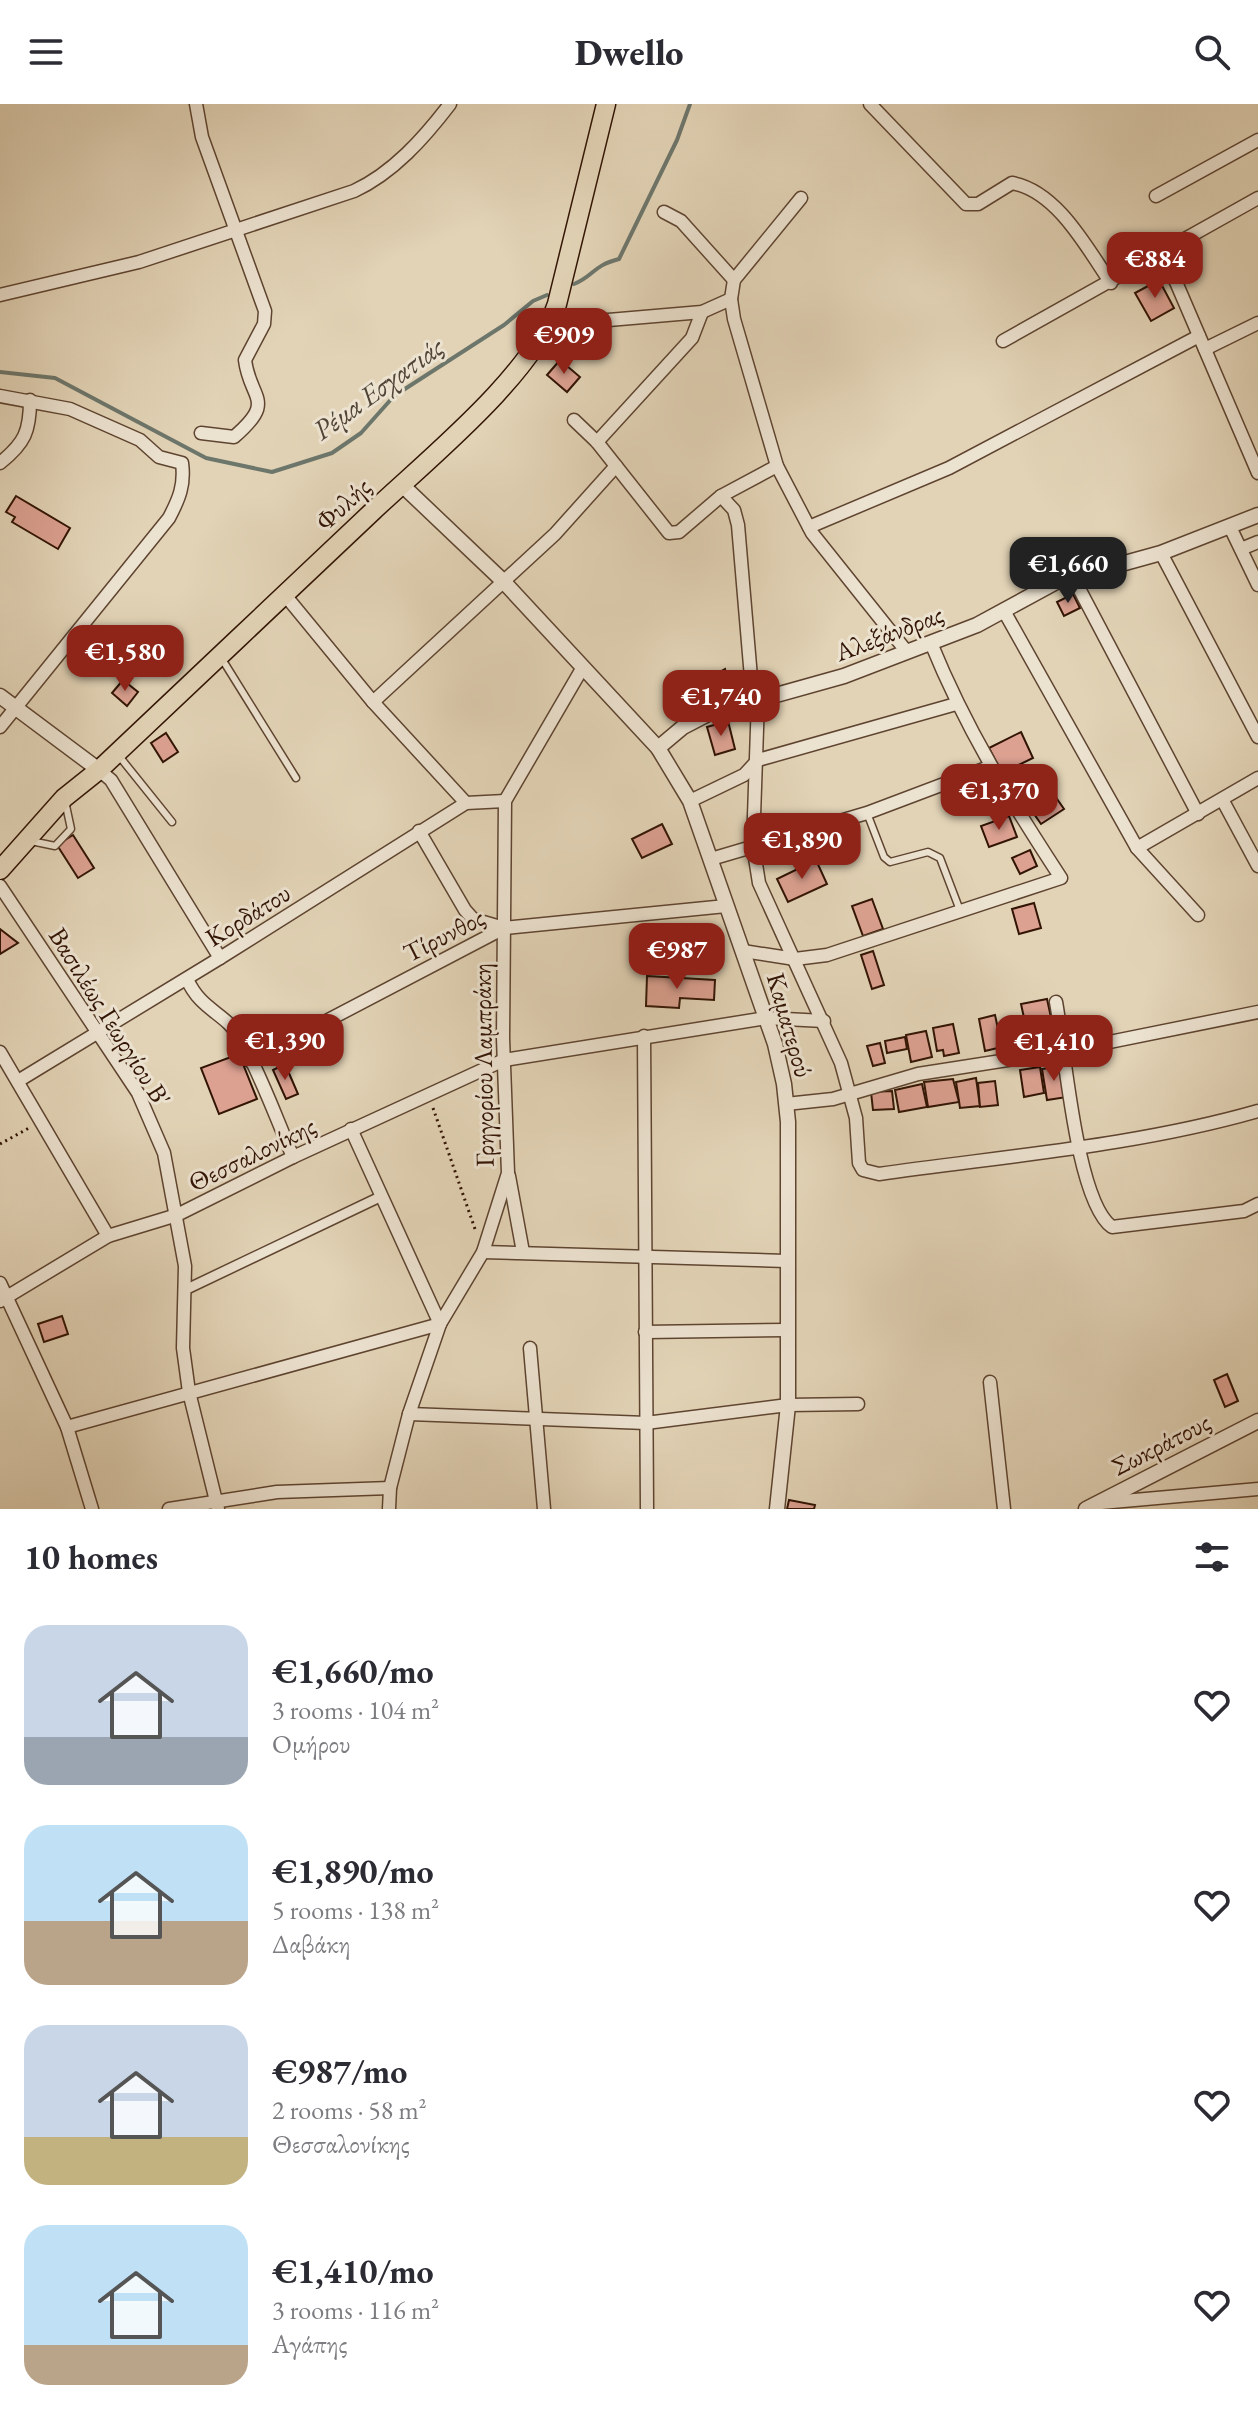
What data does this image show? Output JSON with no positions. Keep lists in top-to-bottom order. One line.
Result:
{"streets":{"main road":["Φυλής"],"street":["Αλεξάνδρας","Κορδάτου","Τίρυνθος","Βασιλέως Γεωργίου Β'","Καματερού","Γρηγορίου Λαμπράκη","Θεσσαλονίκης","Σωκράτους"]},"crossings":[["Φυλής","Καματερού"],["Αλεξάνδρας","Καματερού"],["Κορδάτου","Βασιλέως Γεωργίου Β'"],["Κορδάτου","Γρηγορίου Λαμπράκη"],["Τίρυνθος","Καματερού"],["Τίρυνθος","Γρηγορίου Λαμπράκη"],["Βασιλέως Γεωργίου Β'","Θεσσαλονίκης"],["Καματερού","Γρηγορίου Λαμπράκη"],["Καματερού","Θεσσαλονίκης"],["Γρηγορίου Λαμπράκη","Θεσσαλονίκης"]],"water":["Ρέμα Εσχατιάς"],"page":{"header":"Dwello","price":["€884","€909","€1,660","€1,580","€1,740","€1,370","€1,890","€987","€1,390","€1,410"],"heading":"10 homes","list":[{"name":"€1,660/mo","note":"3 rooms · 104 m² · Ομήρου"},{"name":"€1,890/mo","note":"5 rooms · 138 m² · Δαβάκη"},{"name":"€987/mo","note":"2 rooms · 58 m² · Θεσσαλονίκης"},{"name":"€1,410/mo","note":"3 rooms · 116 m² · Αγάπης"}]}}
